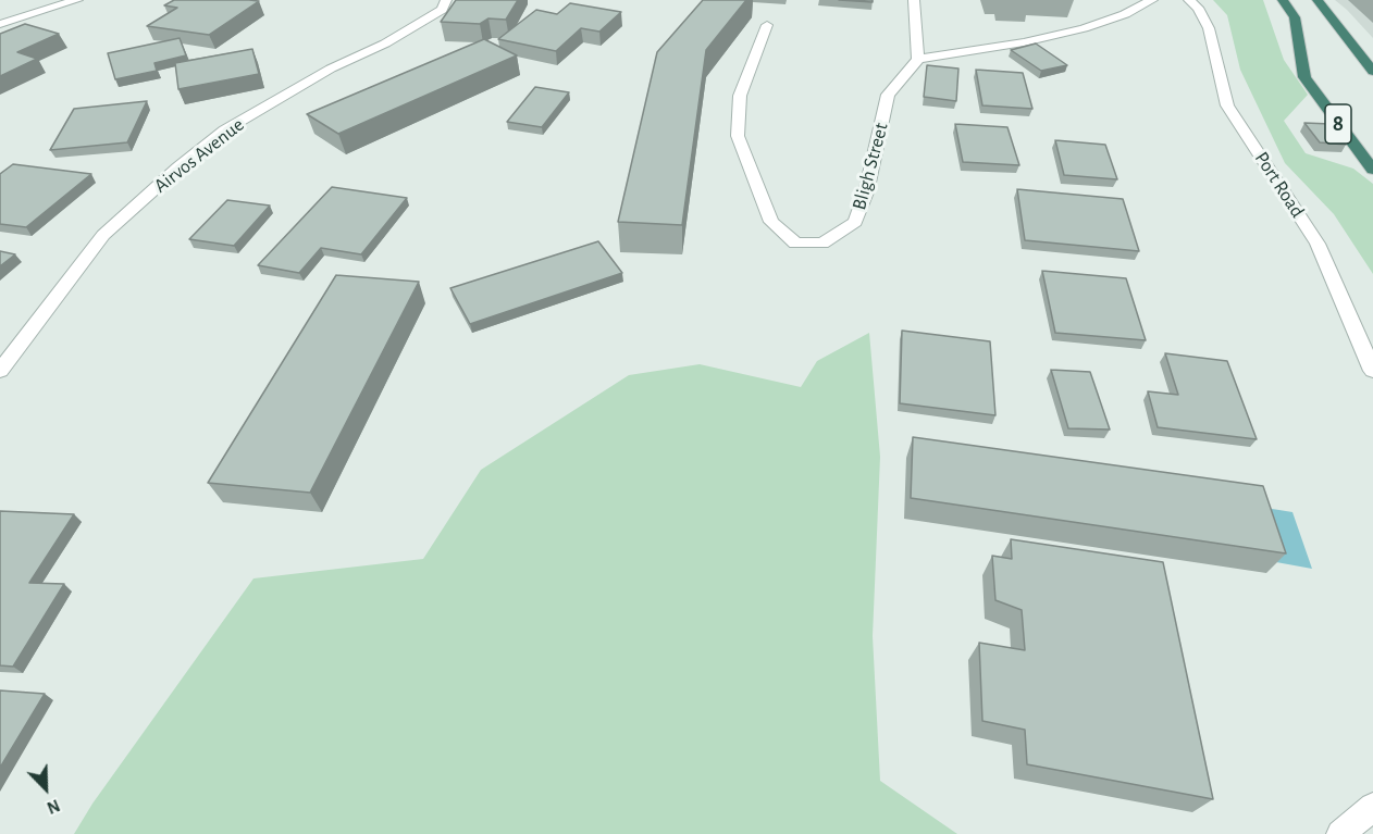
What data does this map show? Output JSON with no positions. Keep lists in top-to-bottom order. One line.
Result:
{"streets":{"highway":["8"],"street":["Airvos Avenue","Bligh Street","Port Road"]},"north":"bottom right"}
